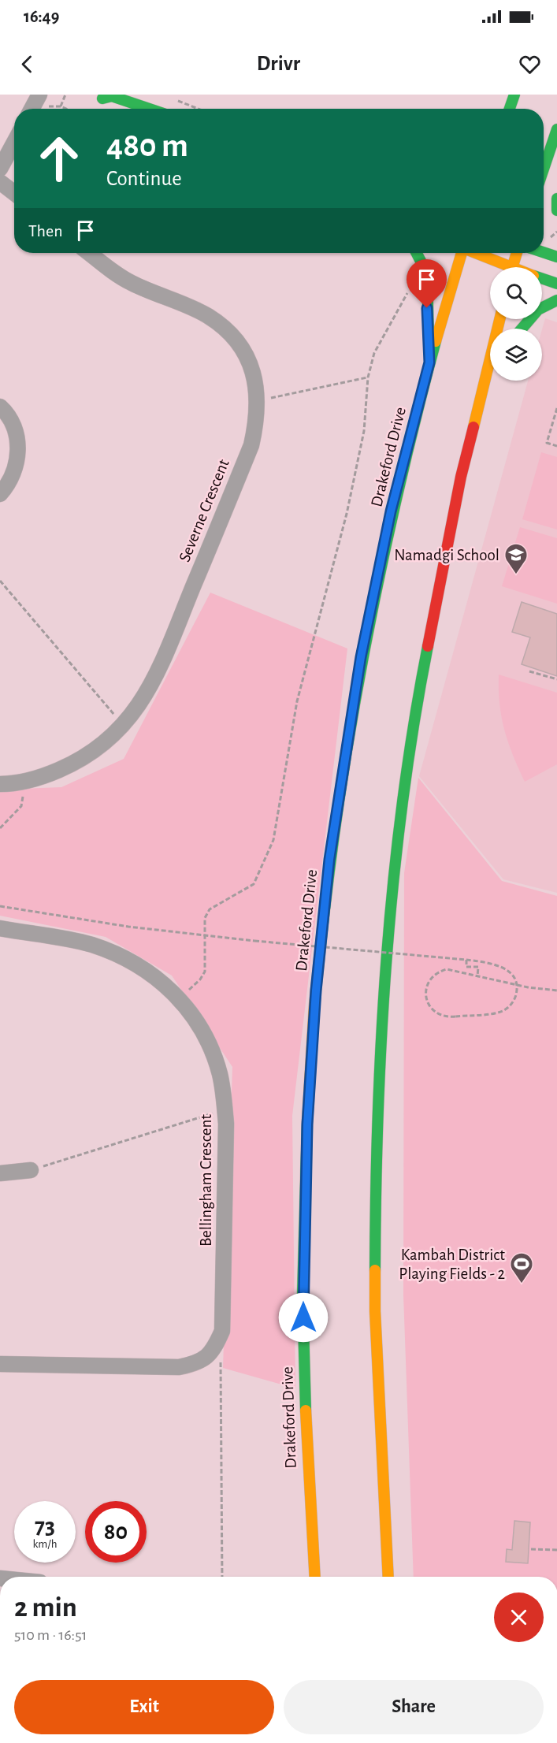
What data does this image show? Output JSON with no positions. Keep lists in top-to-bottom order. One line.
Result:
{"streets":{"main road":["Drakeford Drive"],"street":["Severne Crescent","Bellingham Crescent"]},"places":{"school or university":["Namadgi School"],"sports":["Kambah District Playing Fields - 2"]},"page":{"status":"16:49","header":"Drivr","turn":["480 m","Continue"],"then":"Then","speed":"73 km/h","limit":"80","heading":["2 min","510 m · 16:51"],"buttons":["Exit","Share"]}}
